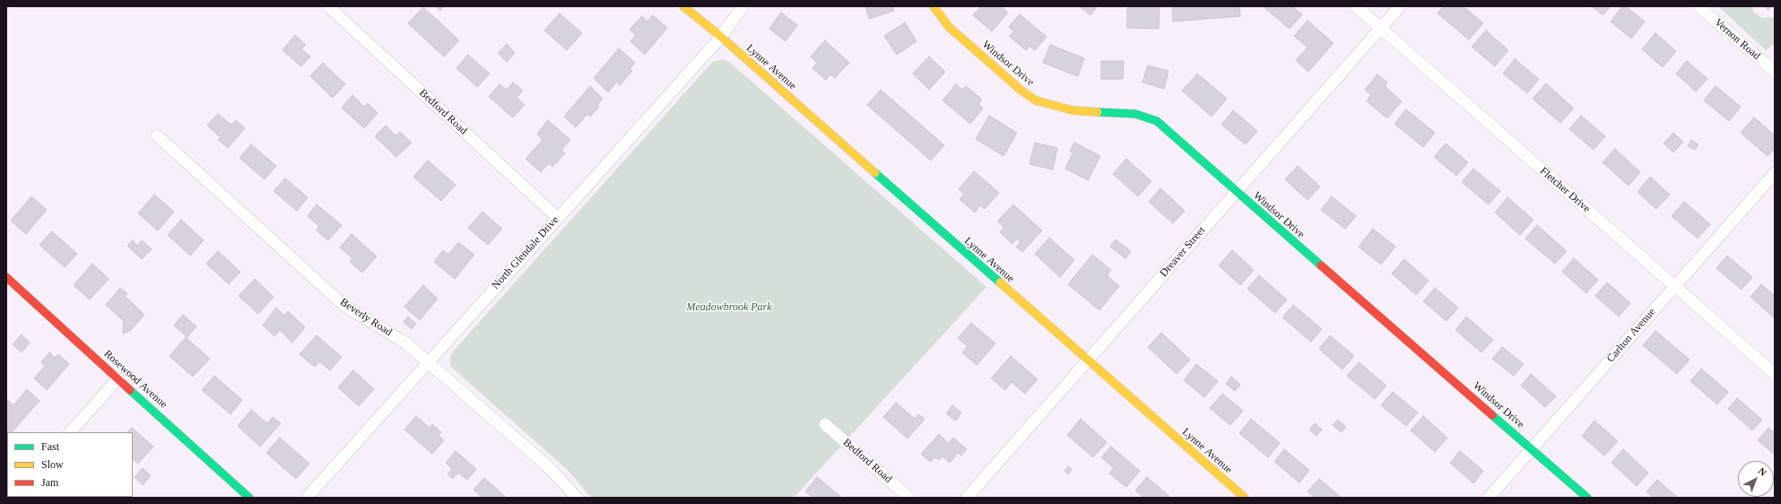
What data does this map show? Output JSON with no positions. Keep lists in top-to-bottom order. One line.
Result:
{"streets":{"street":["Vernon Road","Windsor Drive","Lynne Avenue","Bedford Road","Fletcher Drive","Dreaver Street","North Glendale Drive","Beverly Road","Carlton Avenue","Rosewood Avenue"]},"crossings":[["Windsor Drive","Dreaver Street"],["Windsor Drive","Carlton Avenue"],["Lynne Avenue","Dreaver Street"],["Lynne Avenue","North Glendale Drive"],["Bedford Road","North Glendale Drive"],["Fletcher Drive","Dreaver Street"],["Fletcher Drive","Carlton Avenue"],["North Glendale Drive","Beverly Road"]],"parks":["Meadowbrook Park"],"legend":["Fast","Slow","Jam"],"north":"top right"}
